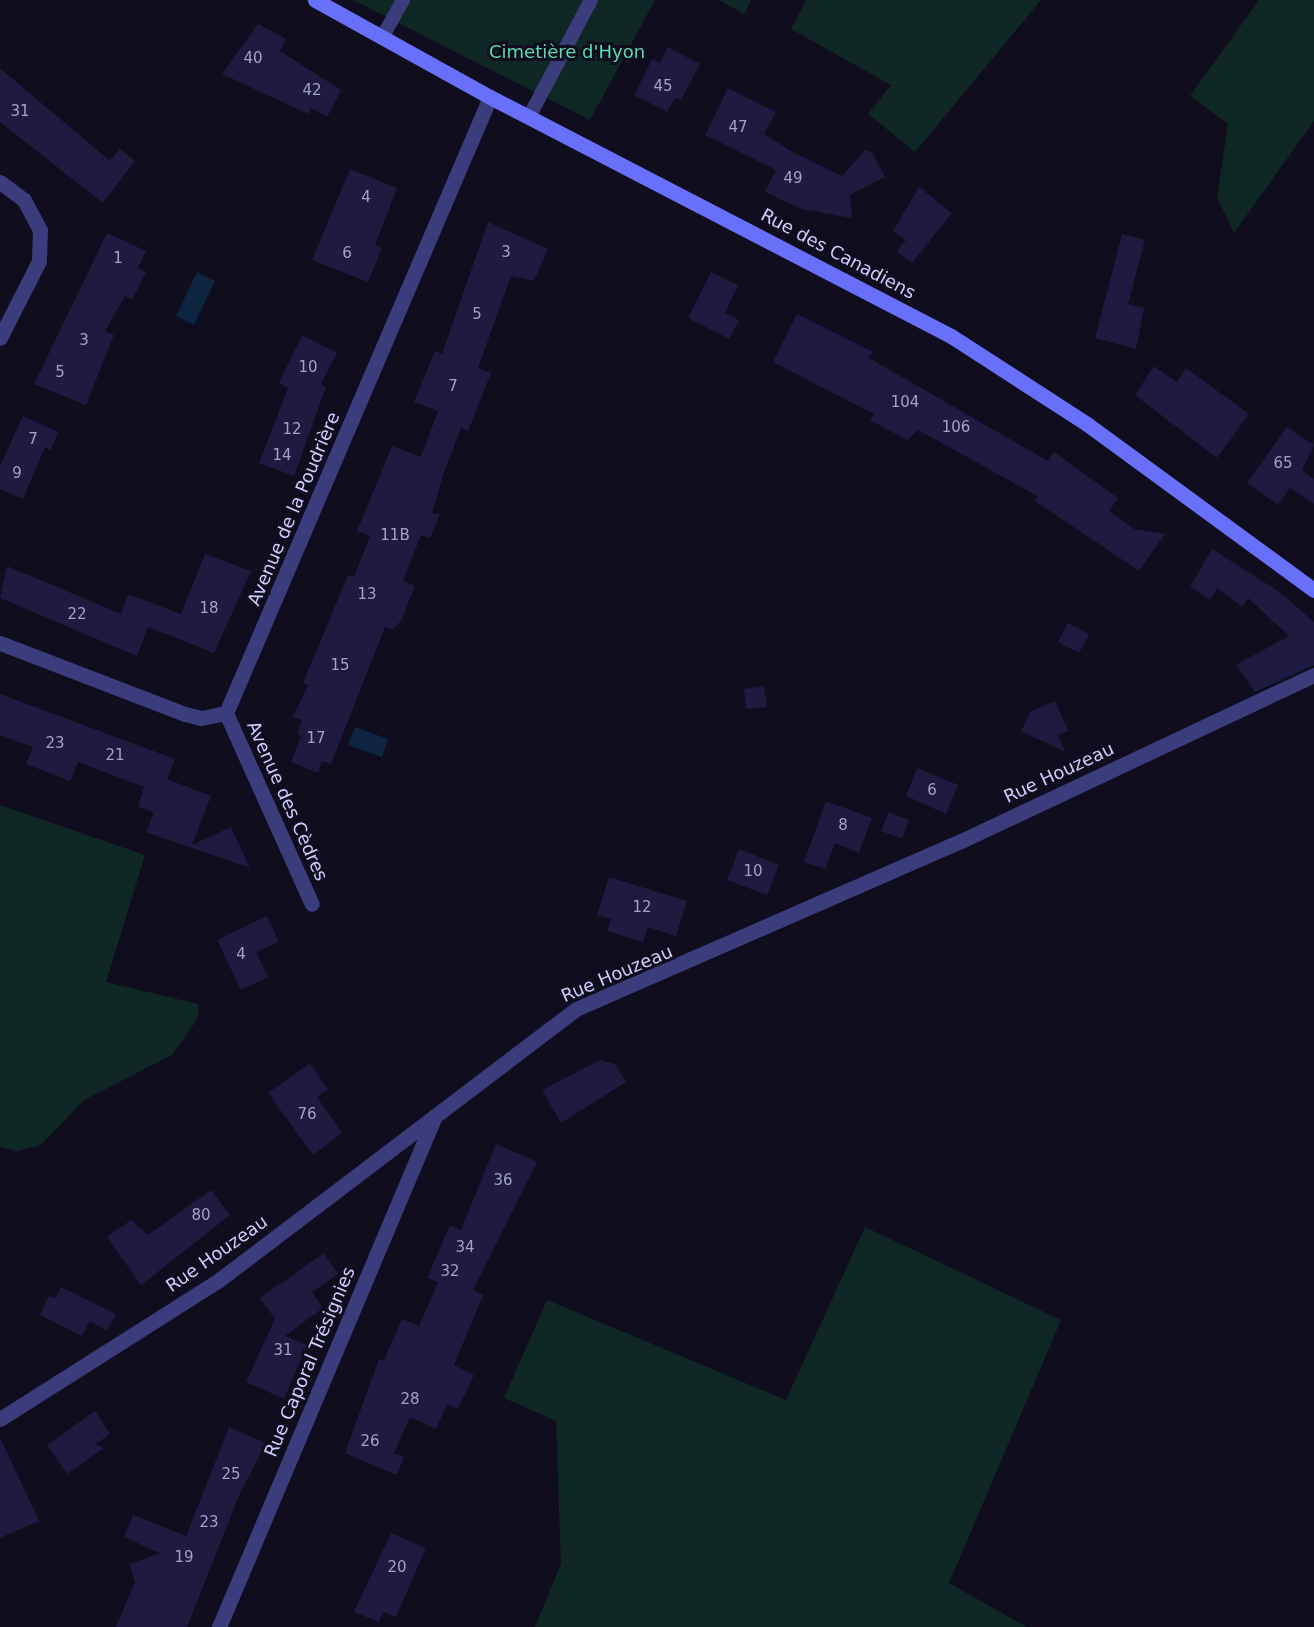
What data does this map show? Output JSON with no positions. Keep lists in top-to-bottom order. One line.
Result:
{"streets":{"street":["Rue des Canadiens","Avenue de la Poudrière","Rue Houzeau","Avenue des Cèdres","Rue Caporal Trésignies"]},"crossings":[["Rue des Canadiens","Avenue de la Poudrière"],["Avenue de la Poudrière","Avenue des Cèdres"],["Rue Houzeau","Rue Caporal Trésignies"]],"parks":["Cimetière d'Hyon"],"house_numbers":["40","45","42","31","47","49","4","3","6","1","5","3","10","5","7","104","106","12","7","14","65","9","11B","13","18","22","15","17","23","21","6","8","10","12","4","76","36","80","34","32","31","28","26","25","23","19","20"]}
